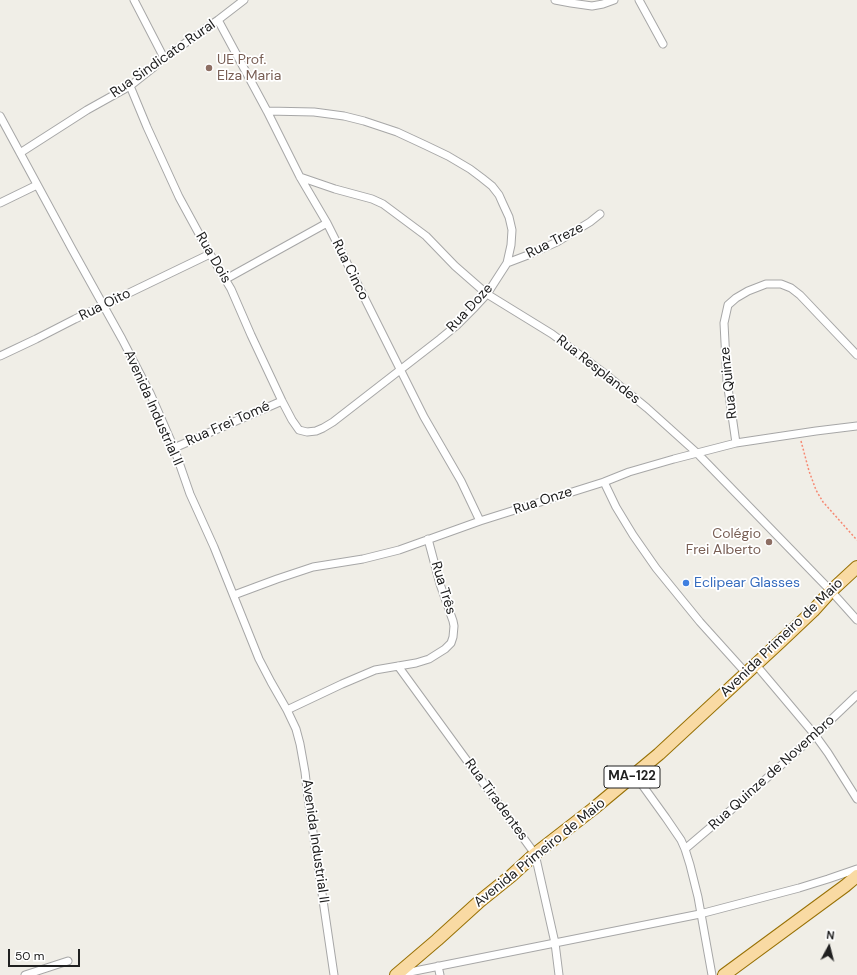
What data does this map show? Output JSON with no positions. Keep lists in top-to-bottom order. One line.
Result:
{"streets":{"main road":["Avenida Primeiro de Maio","MA-122"],"street":["Rua Sindicato Rural","Rua Treze","Rua Dois","Rua Cinco","Rua Oito","Rua Doze","Rua Resplandes","Rua Quinze","Avenida Industrial II","Rua Frei Tomé","Rua Onze","Rua Três","Rua Quinze de Novembro","Rua Tiradentes"]},"crossings":[["Rua Sindicato Rural","Rua Dois"],["Rua Sindicato Rural","Rua Cinco"],["Rua Sindicato Rural","Avenida Industrial II"],["Rua Treze","Rua Doze"],["Rua Dois","Rua Oito"],["Rua Dois","Rua Doze"],["Rua Dois","Rua Frei Tomé"],["Rua Cinco","Rua Doze"],["Rua Cinco","Rua Resplandes"],["Rua Cinco","Rua Onze"],["Rua Oito","Avenida Industrial II"],["Rua Doze","Rua Resplandes"],["Rua Resplandes","Rua Onze"],["Rua Resplandes","Avenida Primeiro de Maio"],["Rua Quinze","Rua Onze"],["Avenida Industrial II","Rua Frei Tomé"],["Avenida Industrial II","Rua Onze"],["Rua Onze","Rua Três"],["Rua Três","Rua Tiradentes"],["Avenida Primeiro de Maio","Rua Tiradentes"]],"places":["UE Prof. Elza Maria","Colégio Frei Alberto","Eclipear Glasses"],"scale_bar":"50 m","north":"top"}
